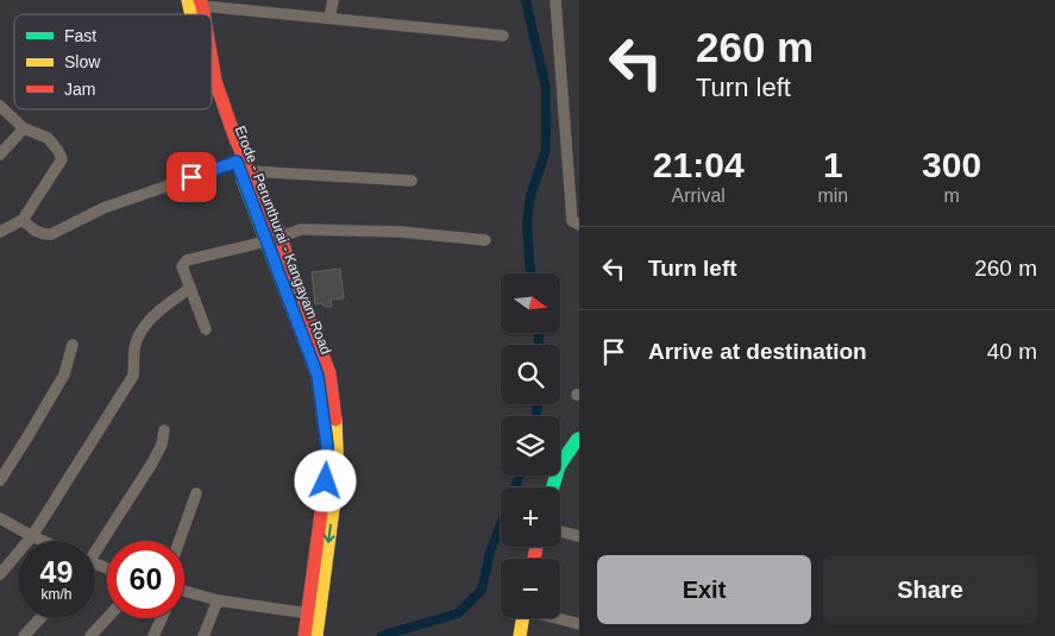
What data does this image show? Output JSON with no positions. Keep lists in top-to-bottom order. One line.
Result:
{"streets":{"main road":["Erode - Perunthurai - Kangayam Road"]},"legend":["Fast","Slow","Jam"],"north":"right","page":{"turn":["260 m","Turn left"],"eta":["21:04","Arrival","1","min","300","m"],"list":[{"name":"Turn left","value":"260 m"},{"name":"Arrive at destination","value":"40 m"}],"map_buttons":["+","−"],"speed":"49 km/h","limit":"60","buttons":["Exit","Share"]}}
